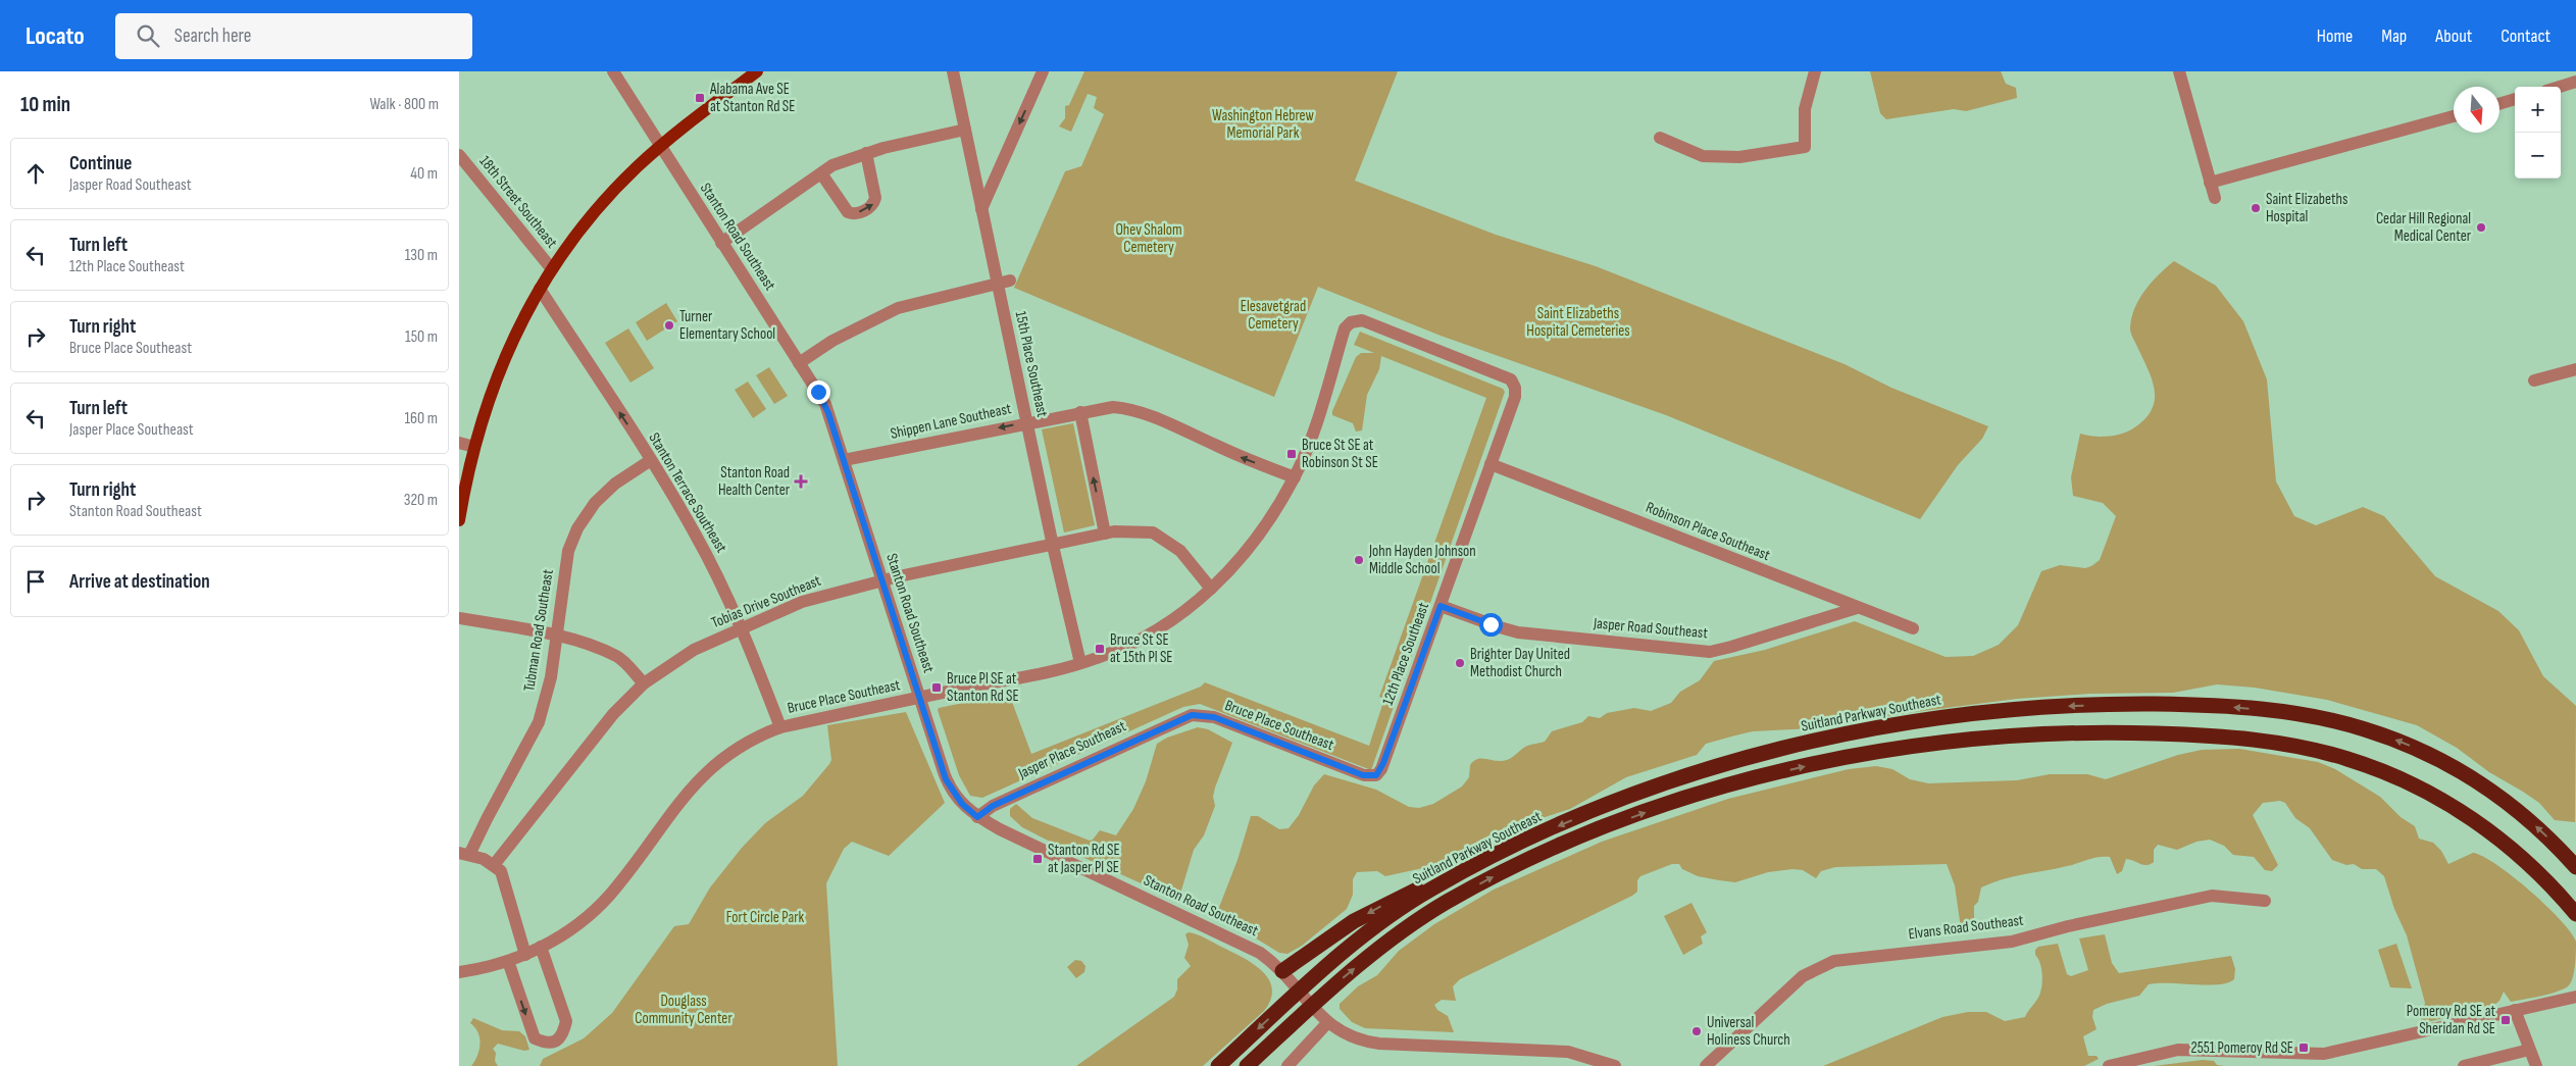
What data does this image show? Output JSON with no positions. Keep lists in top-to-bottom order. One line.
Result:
{"streets":{"highway":["Suitland Parkway Southeast"],"street":["18th Street Southeast","Stanton Road Southeast","15th Place Southeast","Shippen Lane Southeast","Stanton Terrace Southeast","Robinson Place Southeast","Tobias Drive Southeast","Jasper Road Southeast","Tubman Road Southeast","12th Place Southeast","Bruce Place Southeast","Jasper Place Southeast","Elvans Road Southeast"]},"crossings":[["Stanton Road Southeast","Shippen Lane Southeast"],["Stanton Road Southeast","Tobias Drive Southeast"],["Stanton Road Southeast","Bruce Place Southeast"],["Stanton Road Southeast","Suitland Parkway Southeast"],["Stanton Road Southeast","Jasper Place Southeast"],["15th Place Southeast","Shippen Lane Southeast"],["15th Place Southeast","Tobias Drive Southeast"],["15th Place Southeast","Bruce Place Southeast"],["Shippen Lane Southeast","Bruce Place Southeast"],["Stanton Terrace Southeast","Tobias Drive Southeast"],["Stanton Terrace Southeast","Tubman Road Southeast"],["Stanton Terrace Southeast","Bruce Place Southeast"],["Robinson Place Southeast","Jasper Road Southeast"],["Robinson Place Southeast","12th Place Southeast"],["Tobias Drive Southeast","Bruce Place Southeast"],["Jasper Road Southeast","12th Place Southeast"],["12th Place Southeast","Bruce Place Southeast"],["Bruce Place Southeast","Jasper Place Southeast"]],"one_way":["Shippen Lane Southeast","Stanton Terrace Southeast"],"parks":["Washington Hebrew Memorial Park","Ohev Shalom Cemetery","Elesavetgrad Cemetery","Saint Elizabeths Hospital Cemeteries","Fort Circle Park","Douglass Community Center"],"places":{"transit":["Alabama Ave SE at Stanton Rd SE","Bruce St SE at Robinson St SE","Bruce St SE at 15th Pl SE","Bruce Pl SE at Stanton Rd SE","Stanton Rd SE at Jasper Pl SE","Pomeroy Rd SE at Sheridan Rd SE","2551 Pomeroy Rd SE"],"other":["Saint Elizabeths Hospital","Cedar Hill Regional Medical Center","Turner Elementary School","John Hayden Johnson Middle School","Brighter Day United Methodist Church","Universal Holiness Church"],"health":["Stanton Road Health Center"]},"north":"bottom","page":{"header":"Locato","search":"Search here","nav":["Home","Map","About","Contact"],"heading":["10 min","Walk · 800 m"],"map_buttons":["+","−"],"list":[["Continue","Jasper Road Southeast","40 m"],["Turn left","12th Place Southeast","130 m"],["Turn right","Bruce Place Southeast","150 m"],["Turn left","Jasper Place Southeast","160 m"],["Turn right","Stanton Road Southeast","320 m"],"Arrive at destination"]}}
